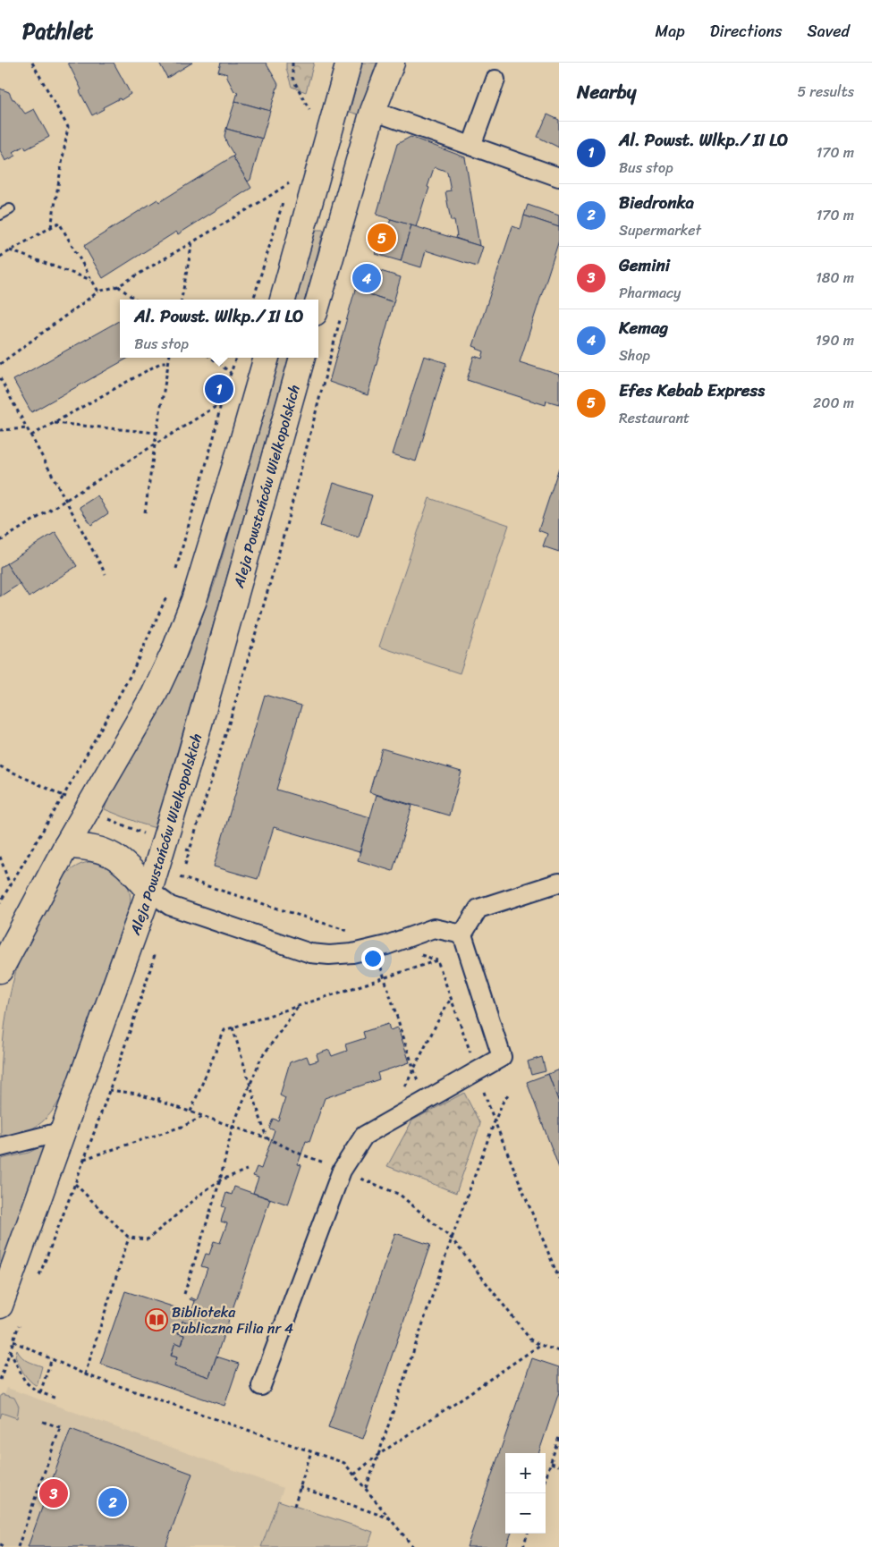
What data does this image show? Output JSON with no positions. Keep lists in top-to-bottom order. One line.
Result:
{"streets":{"main road":["Aleja Powstańców Wielkopolskich"]},"places":{"library":["Biblioteka Publiczna Filia nr 4"]},"page":{"header":"Pathlet","nav":["Map","Directions","Saved"],"heading":["Nearby","5 results"],"list":[{"mark":"1","name":"Al. Powst. Wlkp./ II LO","note":"Bus stop","value":"170 m"},{"mark":"2","name":"Biedronka","note":"Supermarket","value":"170 m"},{"mark":"3","name":"Gemini","note":"Pharmacy","value":"180 m"},{"mark":"4","name":"Kemag","note":"Shop","value":"190 m"},{"mark":"5","name":"Efes Kebab Express","note":"Restaurant","value":"200 m"}],"pins":["5","4","1","3","2"],"popup":["Al. Powst. Wlkp./ II LO","Bus stop"],"map_buttons":["+","−"]}}
